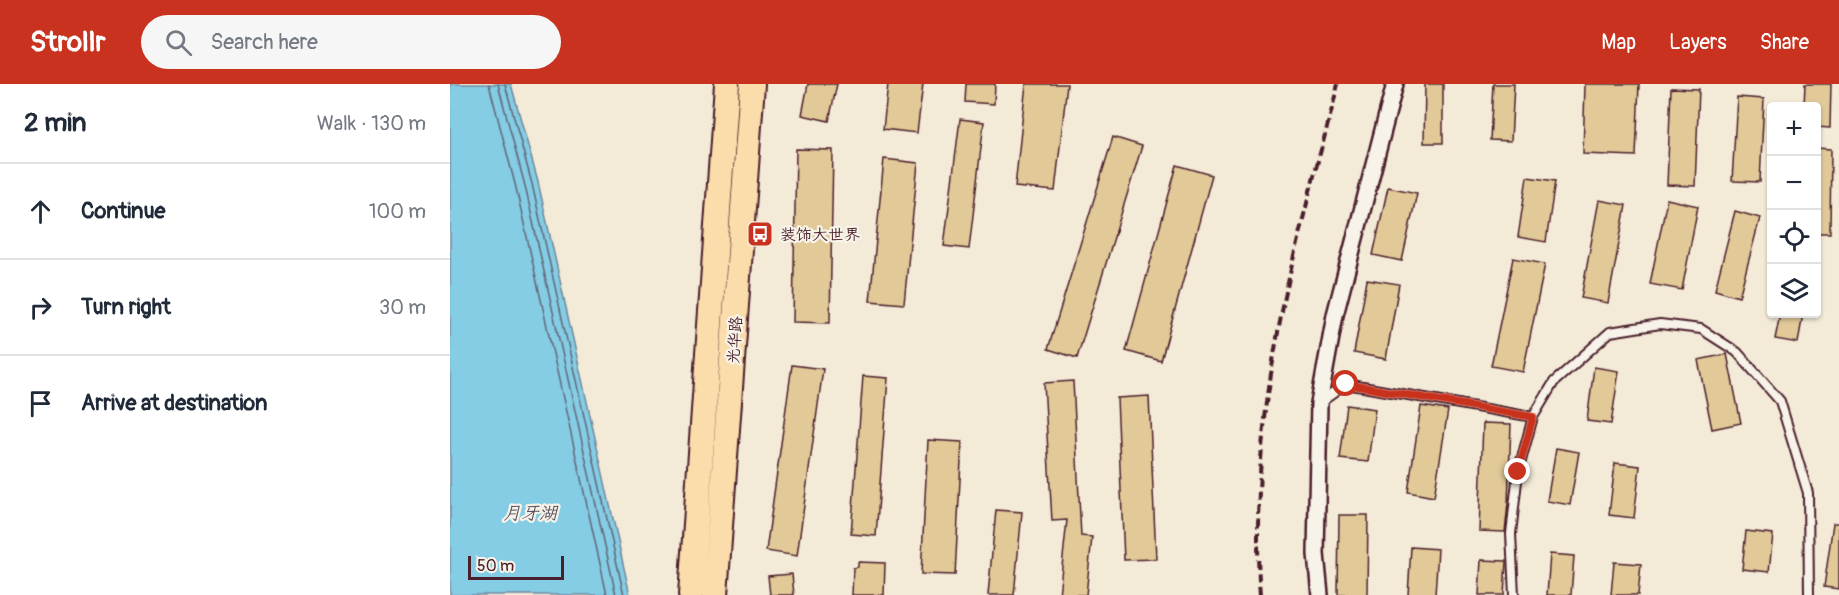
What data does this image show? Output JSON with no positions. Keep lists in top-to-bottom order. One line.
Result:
{"streets":{"main road":["光华路"]},"water":["月牙湖"],"places":{"bus stop":["装饰大世界"]},"scale_bar":"50 m","page":{"header":"Strollr","search":"Search here","nav":["Map","Layers","Share"],"heading":["2 min","Walk · 130 m"],"map_buttons":["+","−"],"list":[["Continue","100 m"],["Turn right","30 m"],"Arrive at destination"],"scale":"50 m"}}
